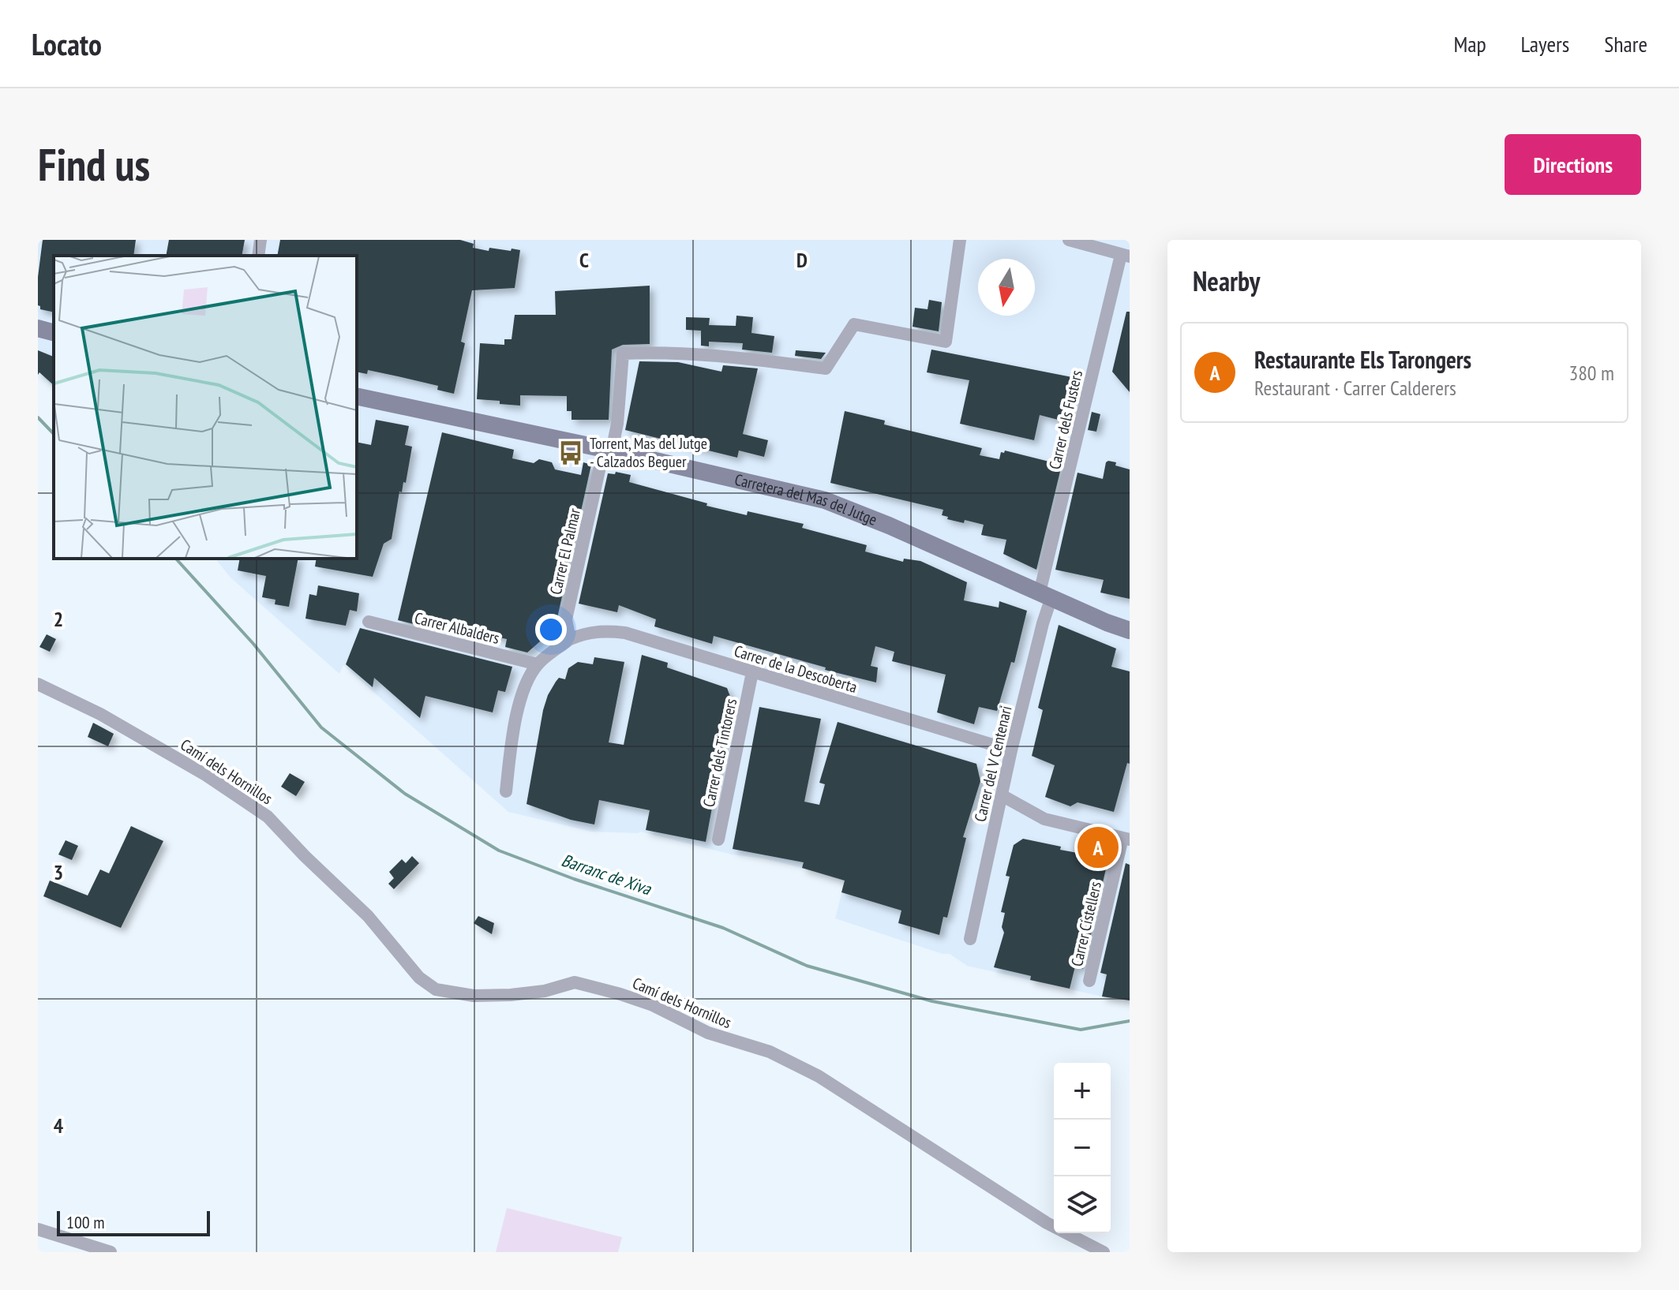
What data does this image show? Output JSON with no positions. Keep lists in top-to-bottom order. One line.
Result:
{"streets":{"street":["Carrer dels Fusters","Carretera del Mas del Jutge","Carrer El Palmar","Carrer Albalders","Carrer de la Descoberta","Carrer dels Tintorers","Carrer del V Centenari","Camí dels Hornillos","Carrer Cistellers"]},"crossings":[["Carrer dels Fusters","Carretera del Mas del Jutge"],["Carrer dels Fusters","Carrer del V Centenari"],["Carretera del Mas del Jutge","Carrer El Palmar"],["Carretera del Mas del Jutge","Carrer del V Centenari"],["Carrer El Palmar","Carrer de la Descoberta"],["Carrer de la Descoberta","Carrer dels Tintorers"],["Carrer de la Descoberta","Carrer del V Centenari"]],"water":["Barranc de Xiva"],"places":{"bus stop":["Torrent, Mas del Jutge - Calzados Beguer"]},"scale_bar":"100 m","north":"bottom","page":{"header":"Locato","nav":["Map","Layers","Share"],"buttons":"Directions","title":"Find us","heading":"Nearby","list":[{"mark":"A","name":"Restaurante Els Tarongers","note":"Restaurant · Carrer Calderers","value":"380 m"}],"pins":"A","map_buttons":["+","−"],"scale":"100 m"},"grid":{"columns":["C","D"],"rows":["2","3","4"]}}
